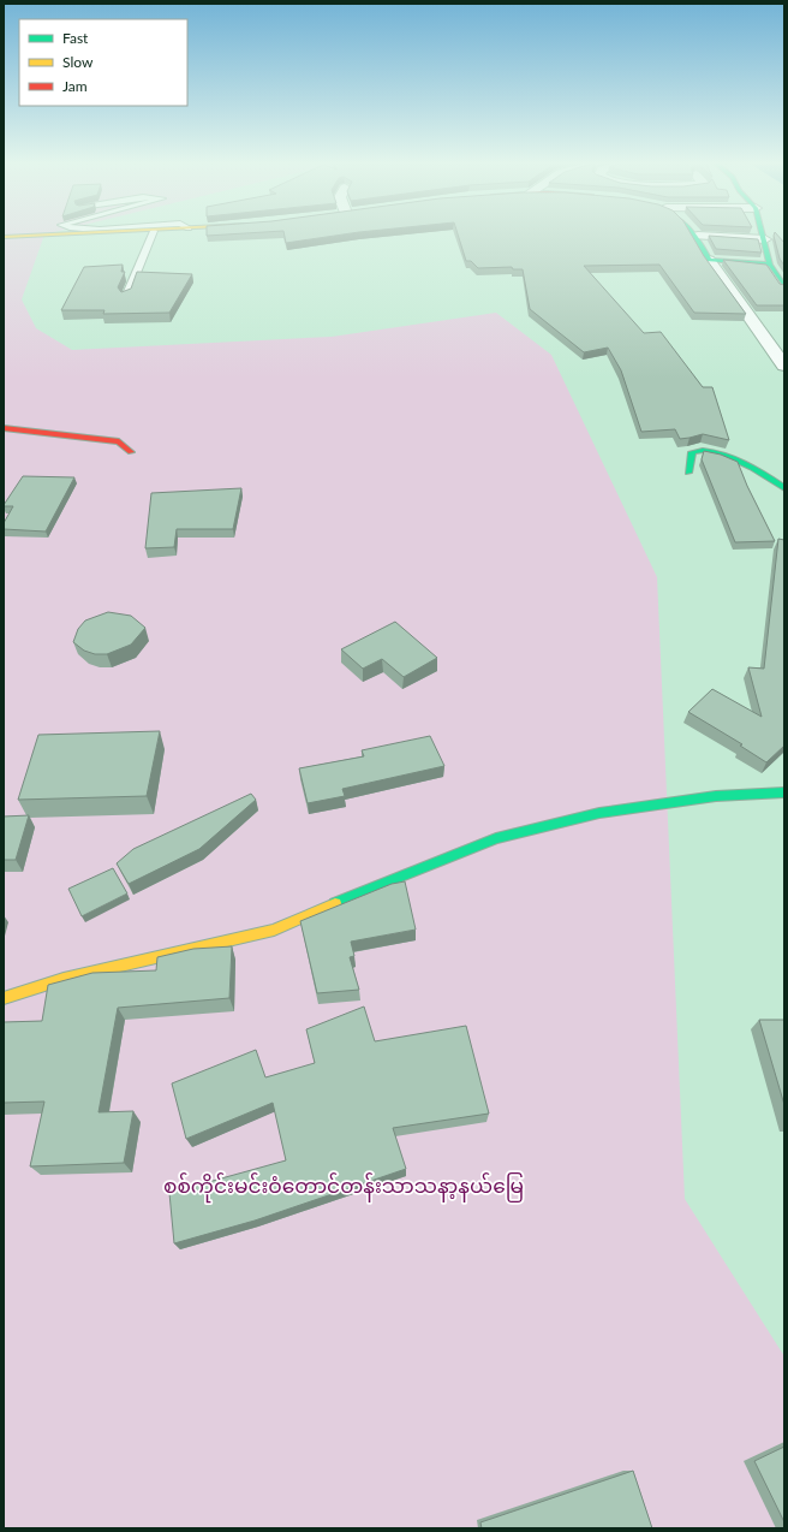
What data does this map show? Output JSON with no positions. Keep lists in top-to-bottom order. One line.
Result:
{"parks":["စစ်ကိုင်းမင်းဝံတောင်တန်းသာသနာ့နယ်မြေ"],"legend":["Fast","Slow","Jam"]}
